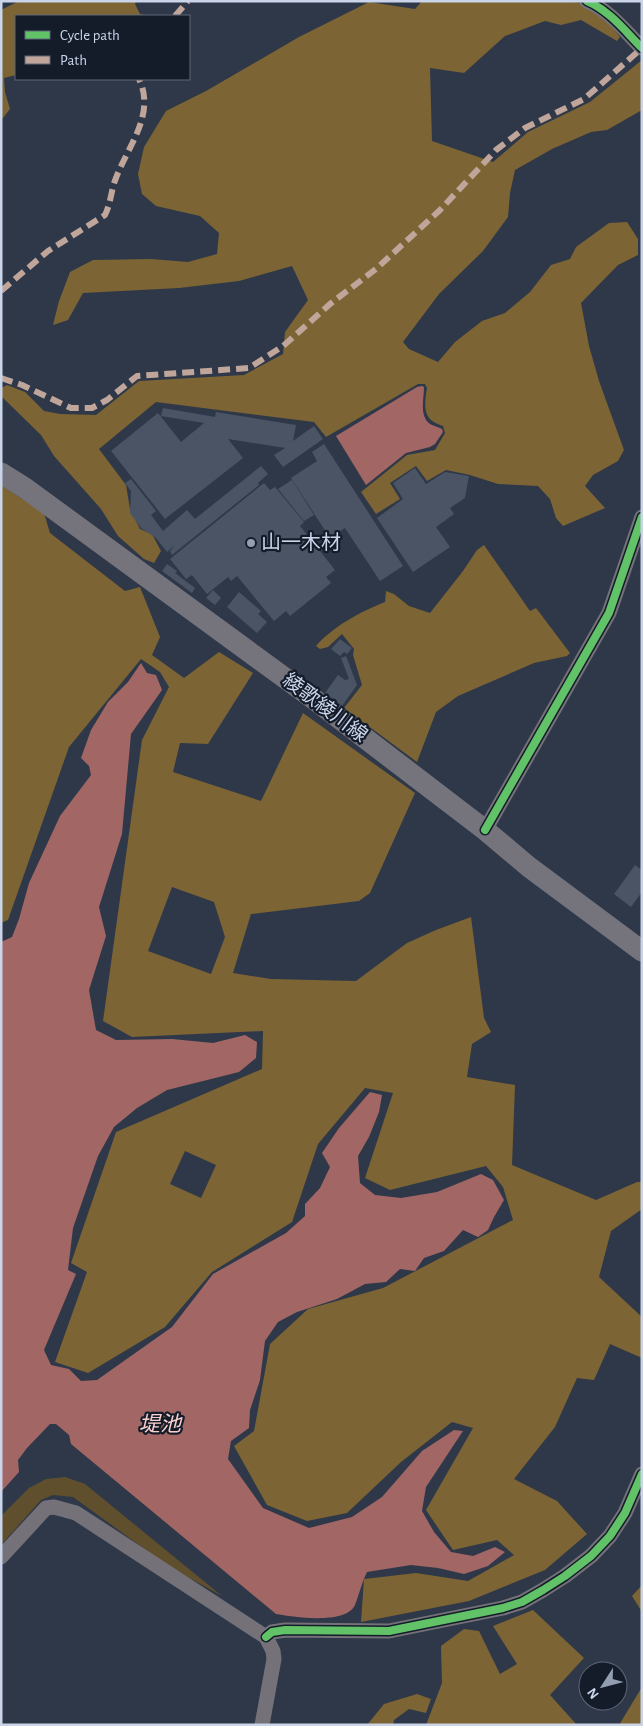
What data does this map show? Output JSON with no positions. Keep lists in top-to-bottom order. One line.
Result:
{"streets":{"main road":["綾歌綾川線"]},"water":["堤池"],"places":["山一木材"],"legend":["Cycle path","Path"],"north":"bottom left"}
